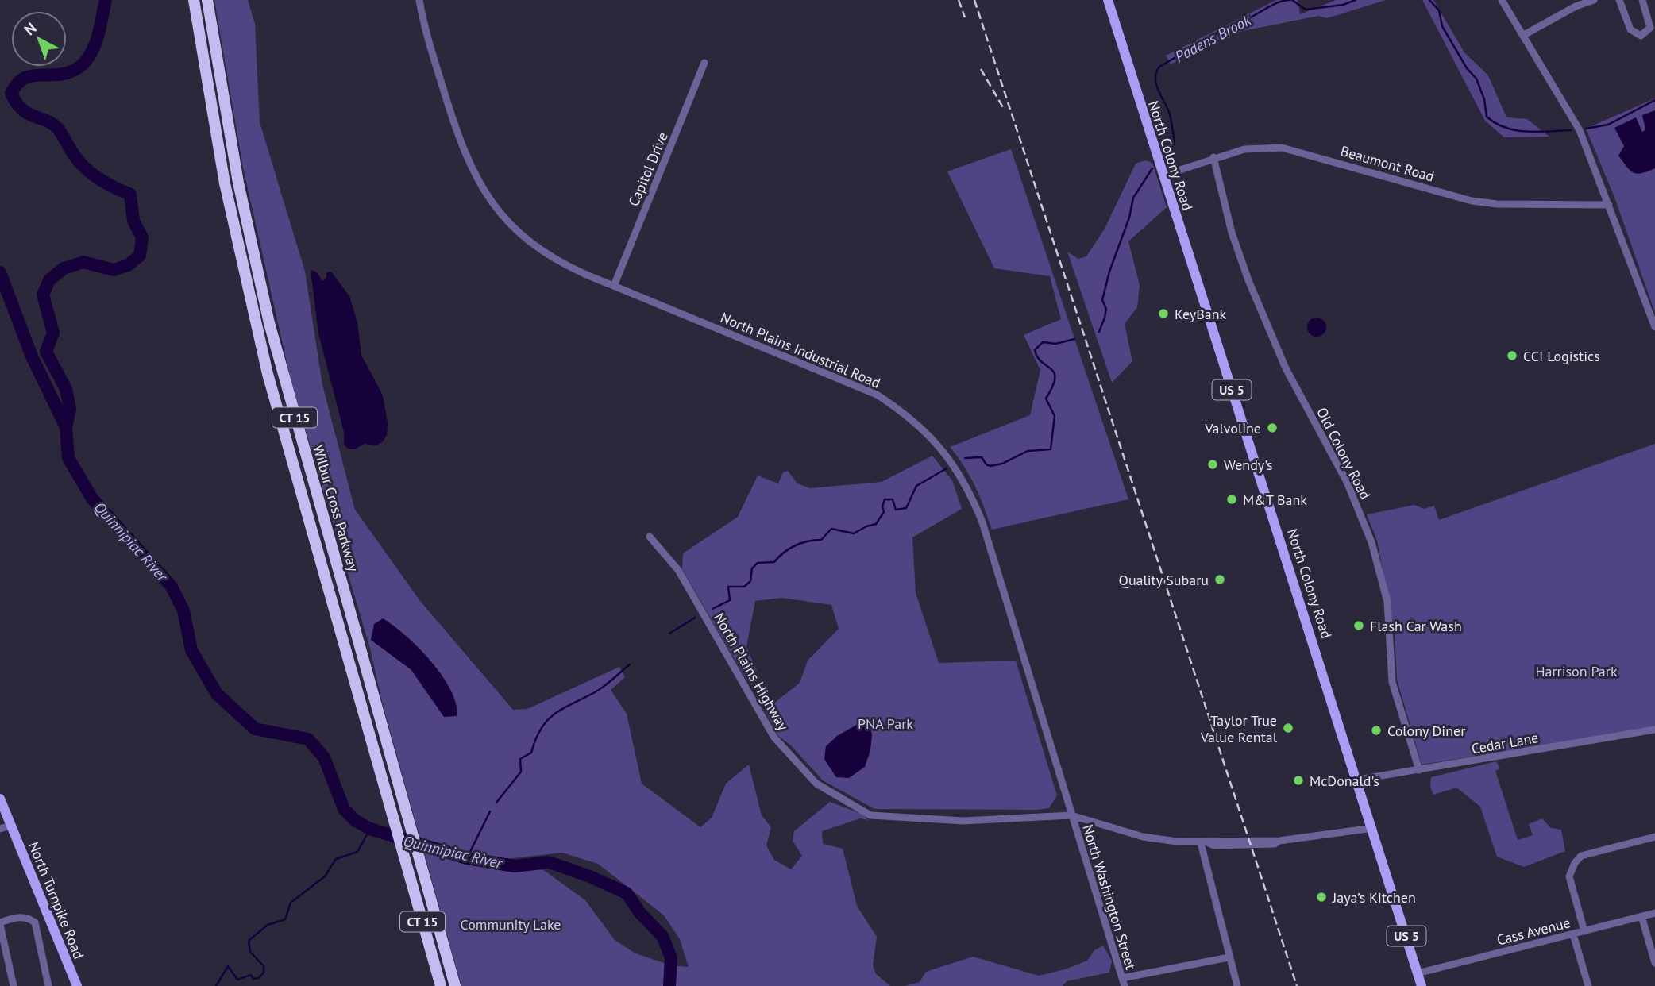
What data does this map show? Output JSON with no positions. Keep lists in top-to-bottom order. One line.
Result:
{"streets":{"highway":["CT 15","Wilbur Cross Parkway"],"main road":["North Colony Road","US 5","North Turnpike Road"],"street":["Beaumont Road","Capitol Drive","North Plains Industrial Road","Old Colony Road","North Plains Highway","Cedar Lane","North Washington Street","Cass Avenue"]},"crossings":[["North Colony Road","Beaumont Road"],["North Colony Road","North Plains Highway"],["North Colony Road","Cedar Lane"],["North Colony Road","Cass Avenue"],["Beaumont Road","Old Colony Road"],["Capitol Drive","North Plains Industrial Road"],["North Plains Industrial Road","North Plains Highway"],["North Plains Industrial Road","North Washington Street"],["Old Colony Road","Cedar Lane"],["North Plains Highway","North Washington Street"]],"water":["Padens Brook","Quinnipiac River"],"parks":["Harrison Park","PNA Park","Community Lake"],"places":["KeyBank","CCI Logistics","Valvoline","Wendy's","M&T Bank","Quality Subaru","Flash Car Wash","Taylor True Value Rental","Colony Diner","McDonald's","Jaya’s Kitchen"],"north":"top left"}
